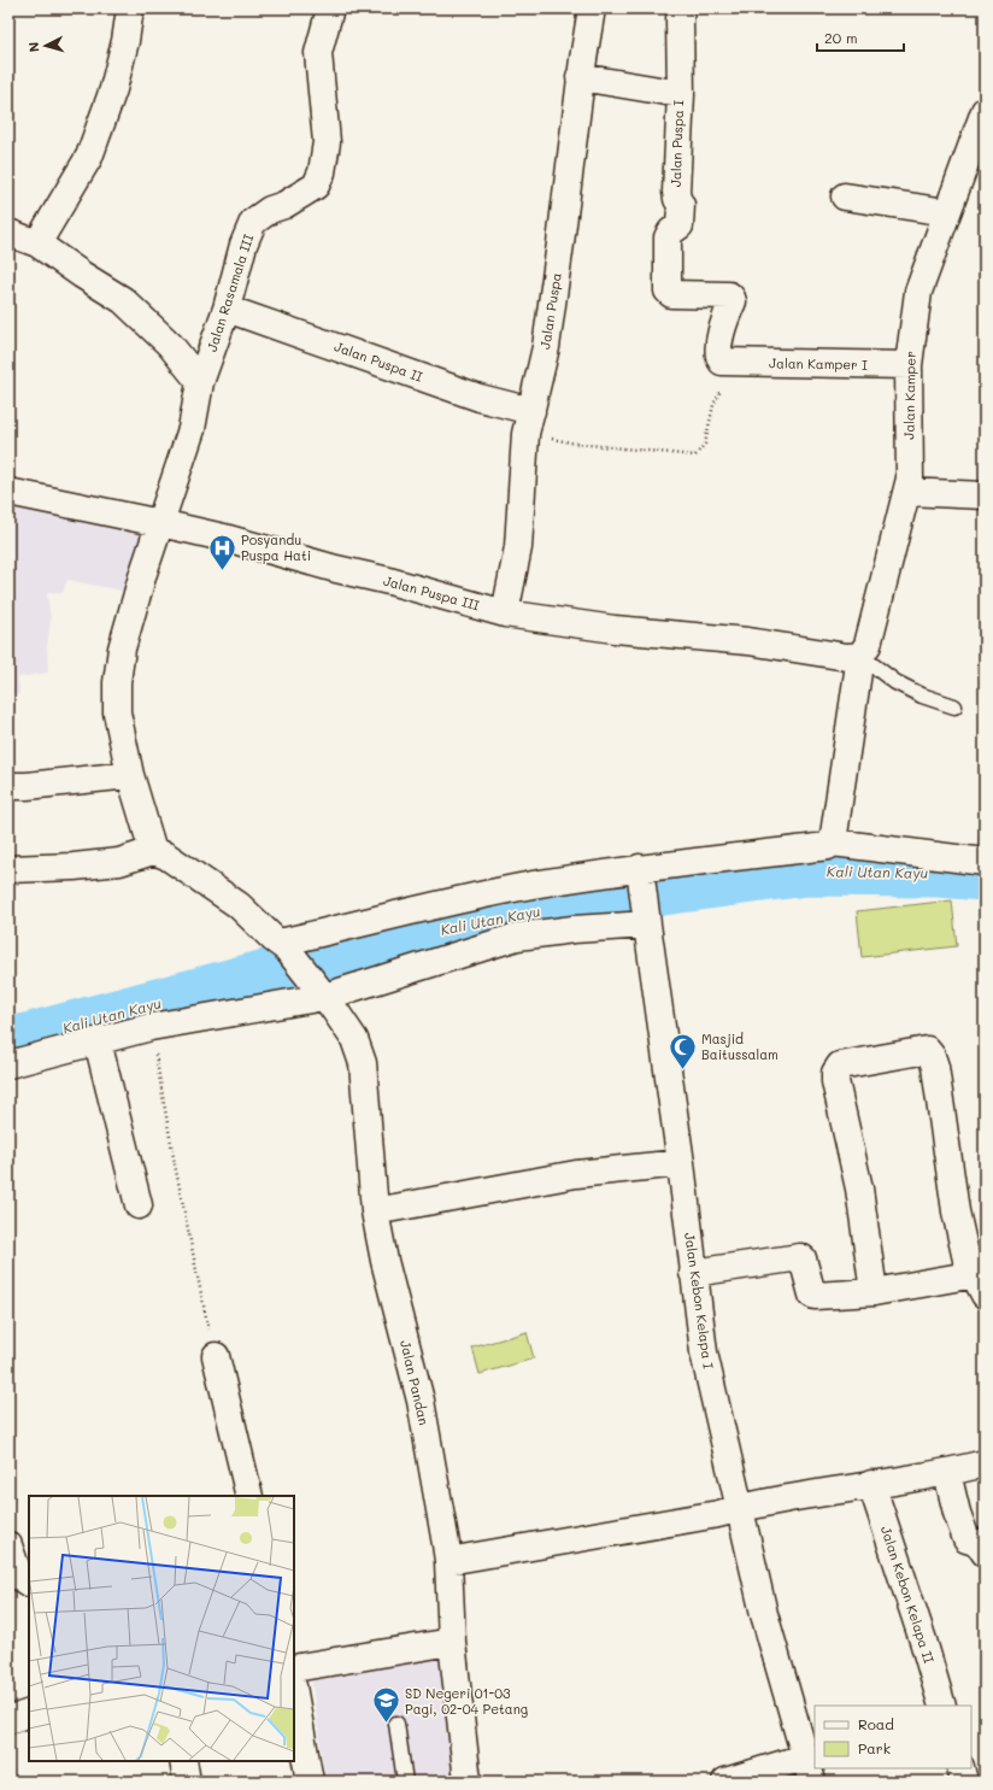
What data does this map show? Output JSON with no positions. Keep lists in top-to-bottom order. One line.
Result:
{"streets":{"street":["Jalan Puspa I","Jalan Rasamala III","Jalan Puspa","Jalan Puspa II","Jalan Kamper I","Jalan Kamper","Jalan Puspa III","Jalan Kebon Kelapa I","Jalan Pandan","Jalan Kebon Kelapa II"]},"crossings":[["Jalan Puspa I","Jalan Puspa"],["Jalan Puspa I","Jalan Kamper I"],["Jalan Rasamala III","Jalan Puspa II"],["Jalan Rasamala III","Jalan Puspa III"],["Jalan Rasamala III","Jalan Pandan"],["Jalan Puspa","Jalan Puspa II"],["Jalan Puspa","Jalan Puspa III"],["Jalan Kamper I","Jalan Kamper"],["Jalan Kamper","Jalan Puspa III"]],"water":["Kali Utan Kayu"],"places":{"hospital":["Posyandu Puspa Hati"],"mosque":["Masjid Baitussalam"],"school or university":["SD Negeri 01-03 Pagi, 02-04 Petang"]},"legend":["Road","Park"],"scale_bar":"20 m","north":"left"}
